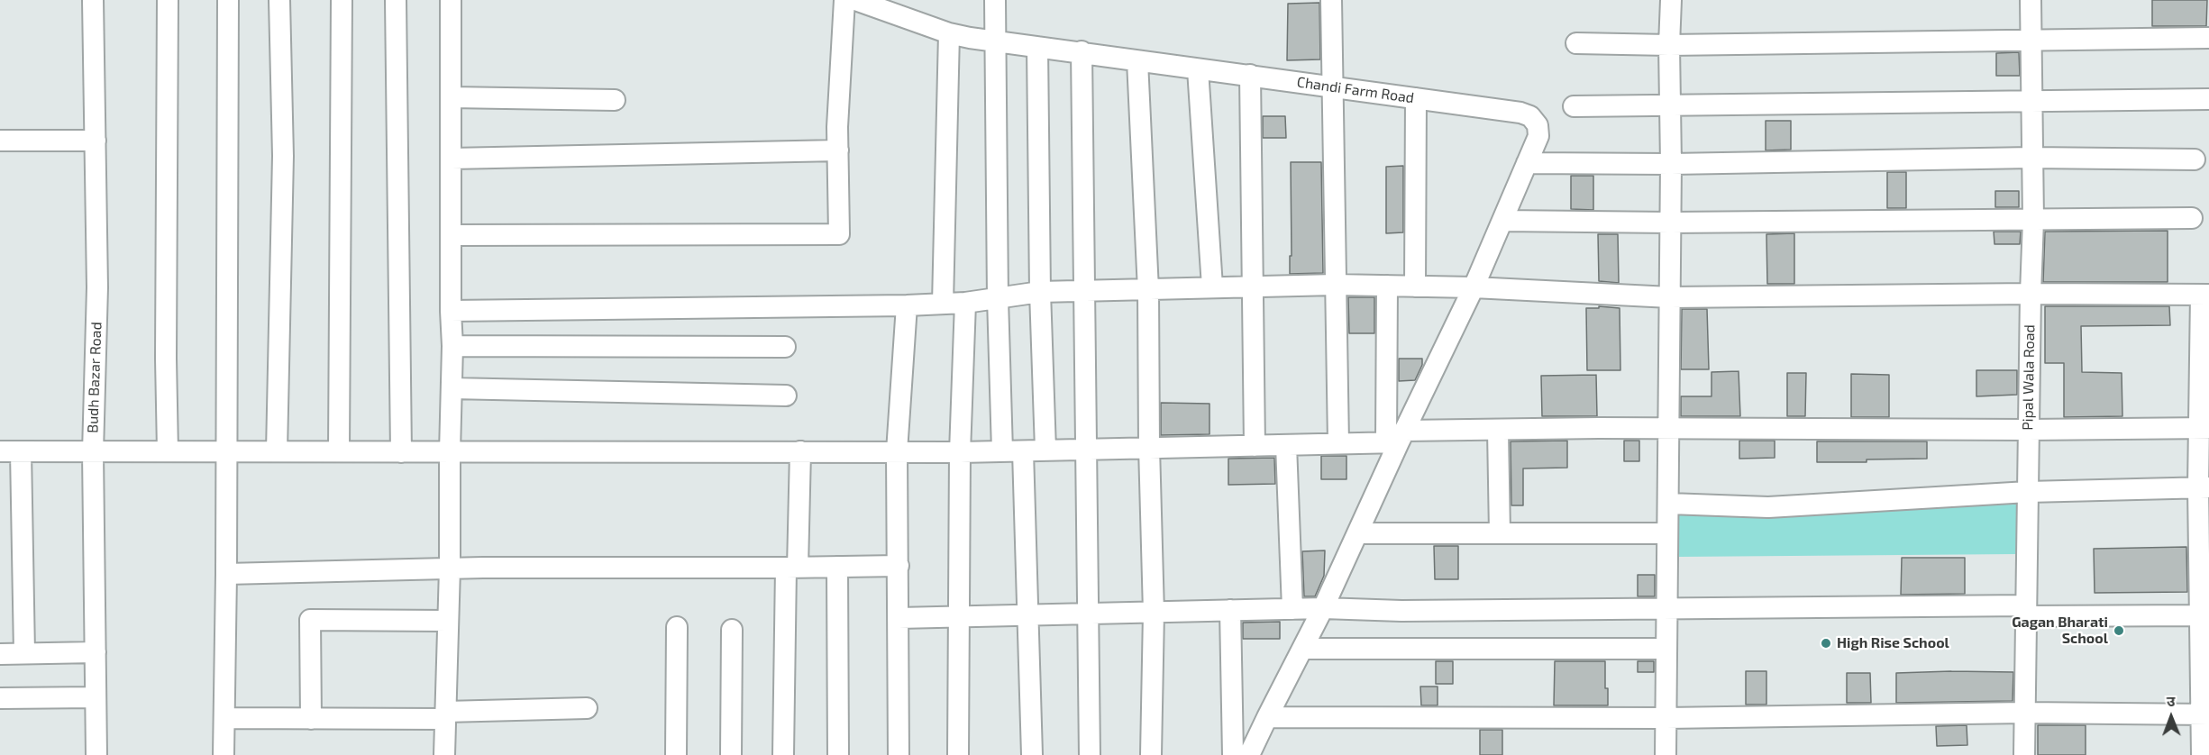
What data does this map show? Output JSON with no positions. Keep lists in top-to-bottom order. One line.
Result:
{"streets":{"street":["Chandi Farm Road","Budh Bazar Road","Pipal Wala Road"]},"places":["Gagan Bharati School","High Rise School"],"north":"top"}
